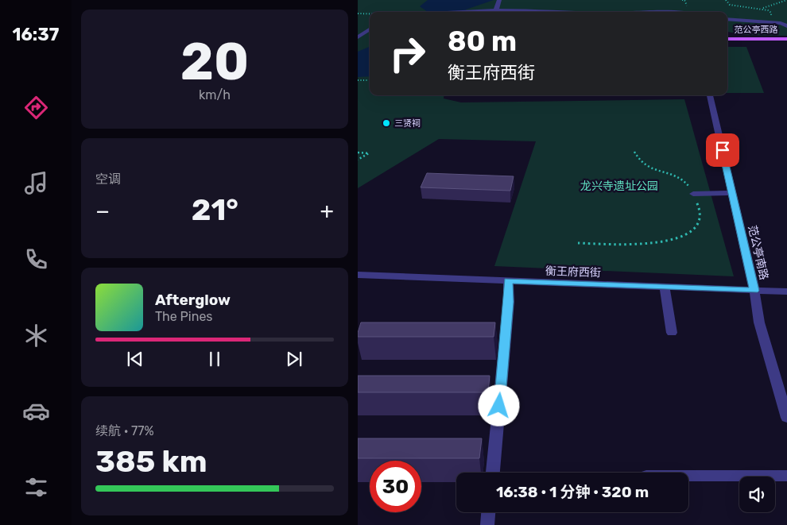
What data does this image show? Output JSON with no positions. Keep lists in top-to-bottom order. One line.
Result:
{"streets":{"main road":["范公亭西路"],"street":["范公亭南路","衡王府西街"]},"crossings":[["范公亭南路","衡王府西街"]],"parks":["龙兴寺遗址公园"],"places":["三贤祠"],"page":{"tabs":"16:37","tile":[["20","km/h"],"空调",["续航 · 77%","385 km"]],"turn":["80 m","衡王府西街"],"heat":["−","21°","+"],"song":["Afterglow","The Pines"],"limit":"30","trip":"16:38 · 1 分钟 · 320 m"}}
